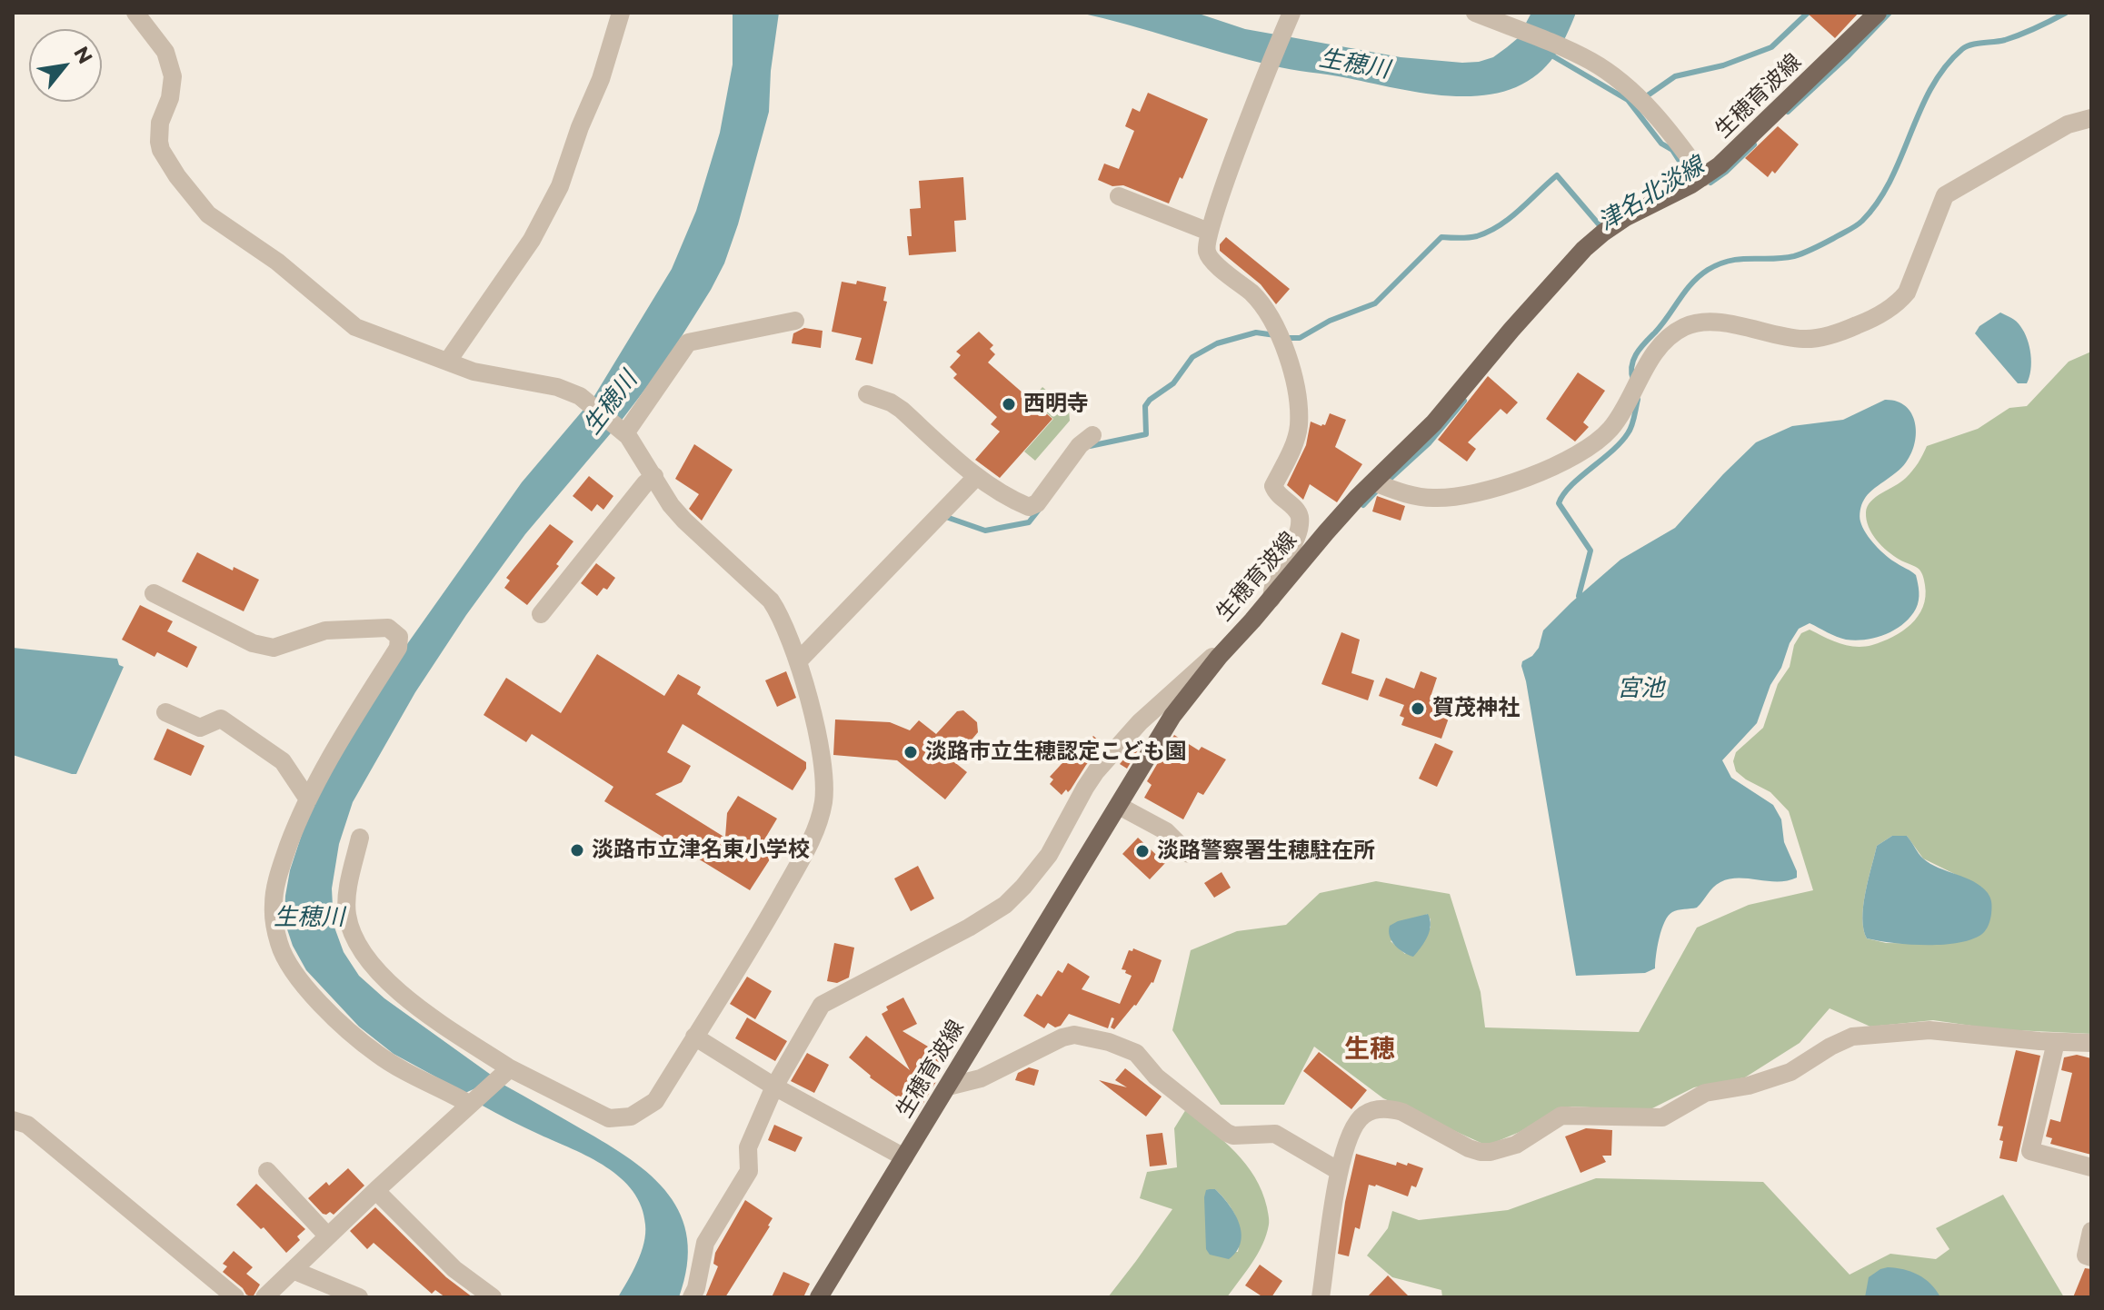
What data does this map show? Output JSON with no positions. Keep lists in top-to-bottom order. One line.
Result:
{"streets":{"main road":["生穂育波線"]},"districts":["生穂"],"water":["生穂川","津名北淡線","宮池"],"places":["西明寺","賀茂神社","淡路市立生穂認定こども園","淡路市立津名東小学校","淡路警察署生穂駐在所"],"north":"top right"}
